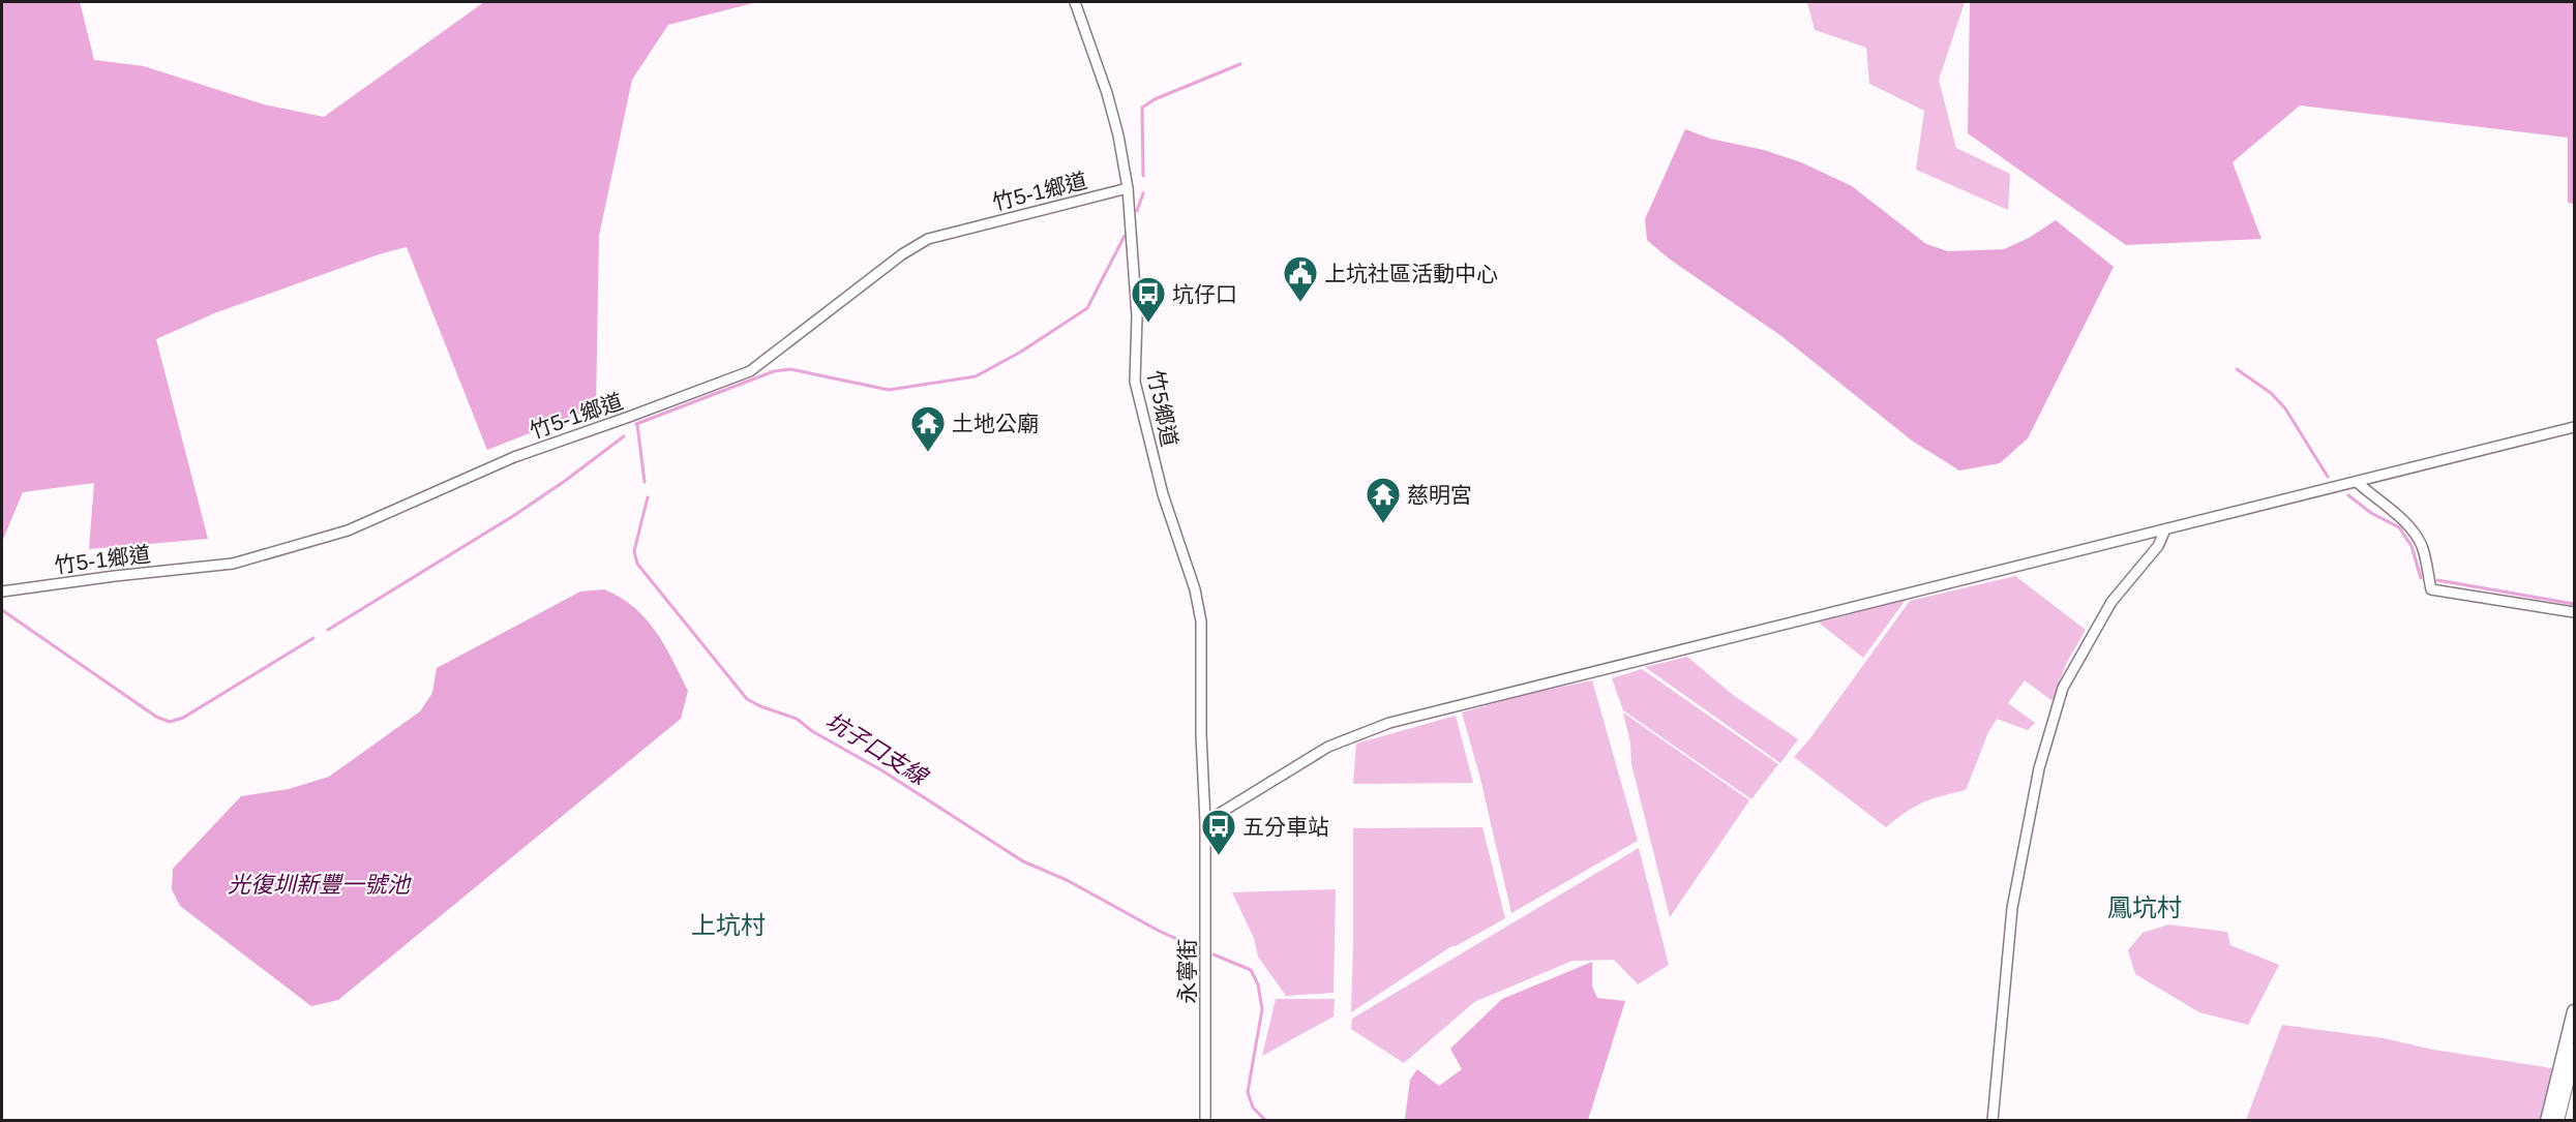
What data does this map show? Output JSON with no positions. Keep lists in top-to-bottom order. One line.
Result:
{"streets":{"street":["竹5-1鄉道","竹5鄉道","永寧街"]},"crossings":[["竹5-1鄉道","竹5鄉道"],["竹5鄉道","永寧街"]],"districts":["鳳坑村","上坑村"],"water":["坑子口支線","光復圳新豐一號池"],"places":{"public building":["上坑社區活動中心"],"bus stop":["坑仔口","五分車站"],"temple":["土地公廟","慈明宮"]}}
